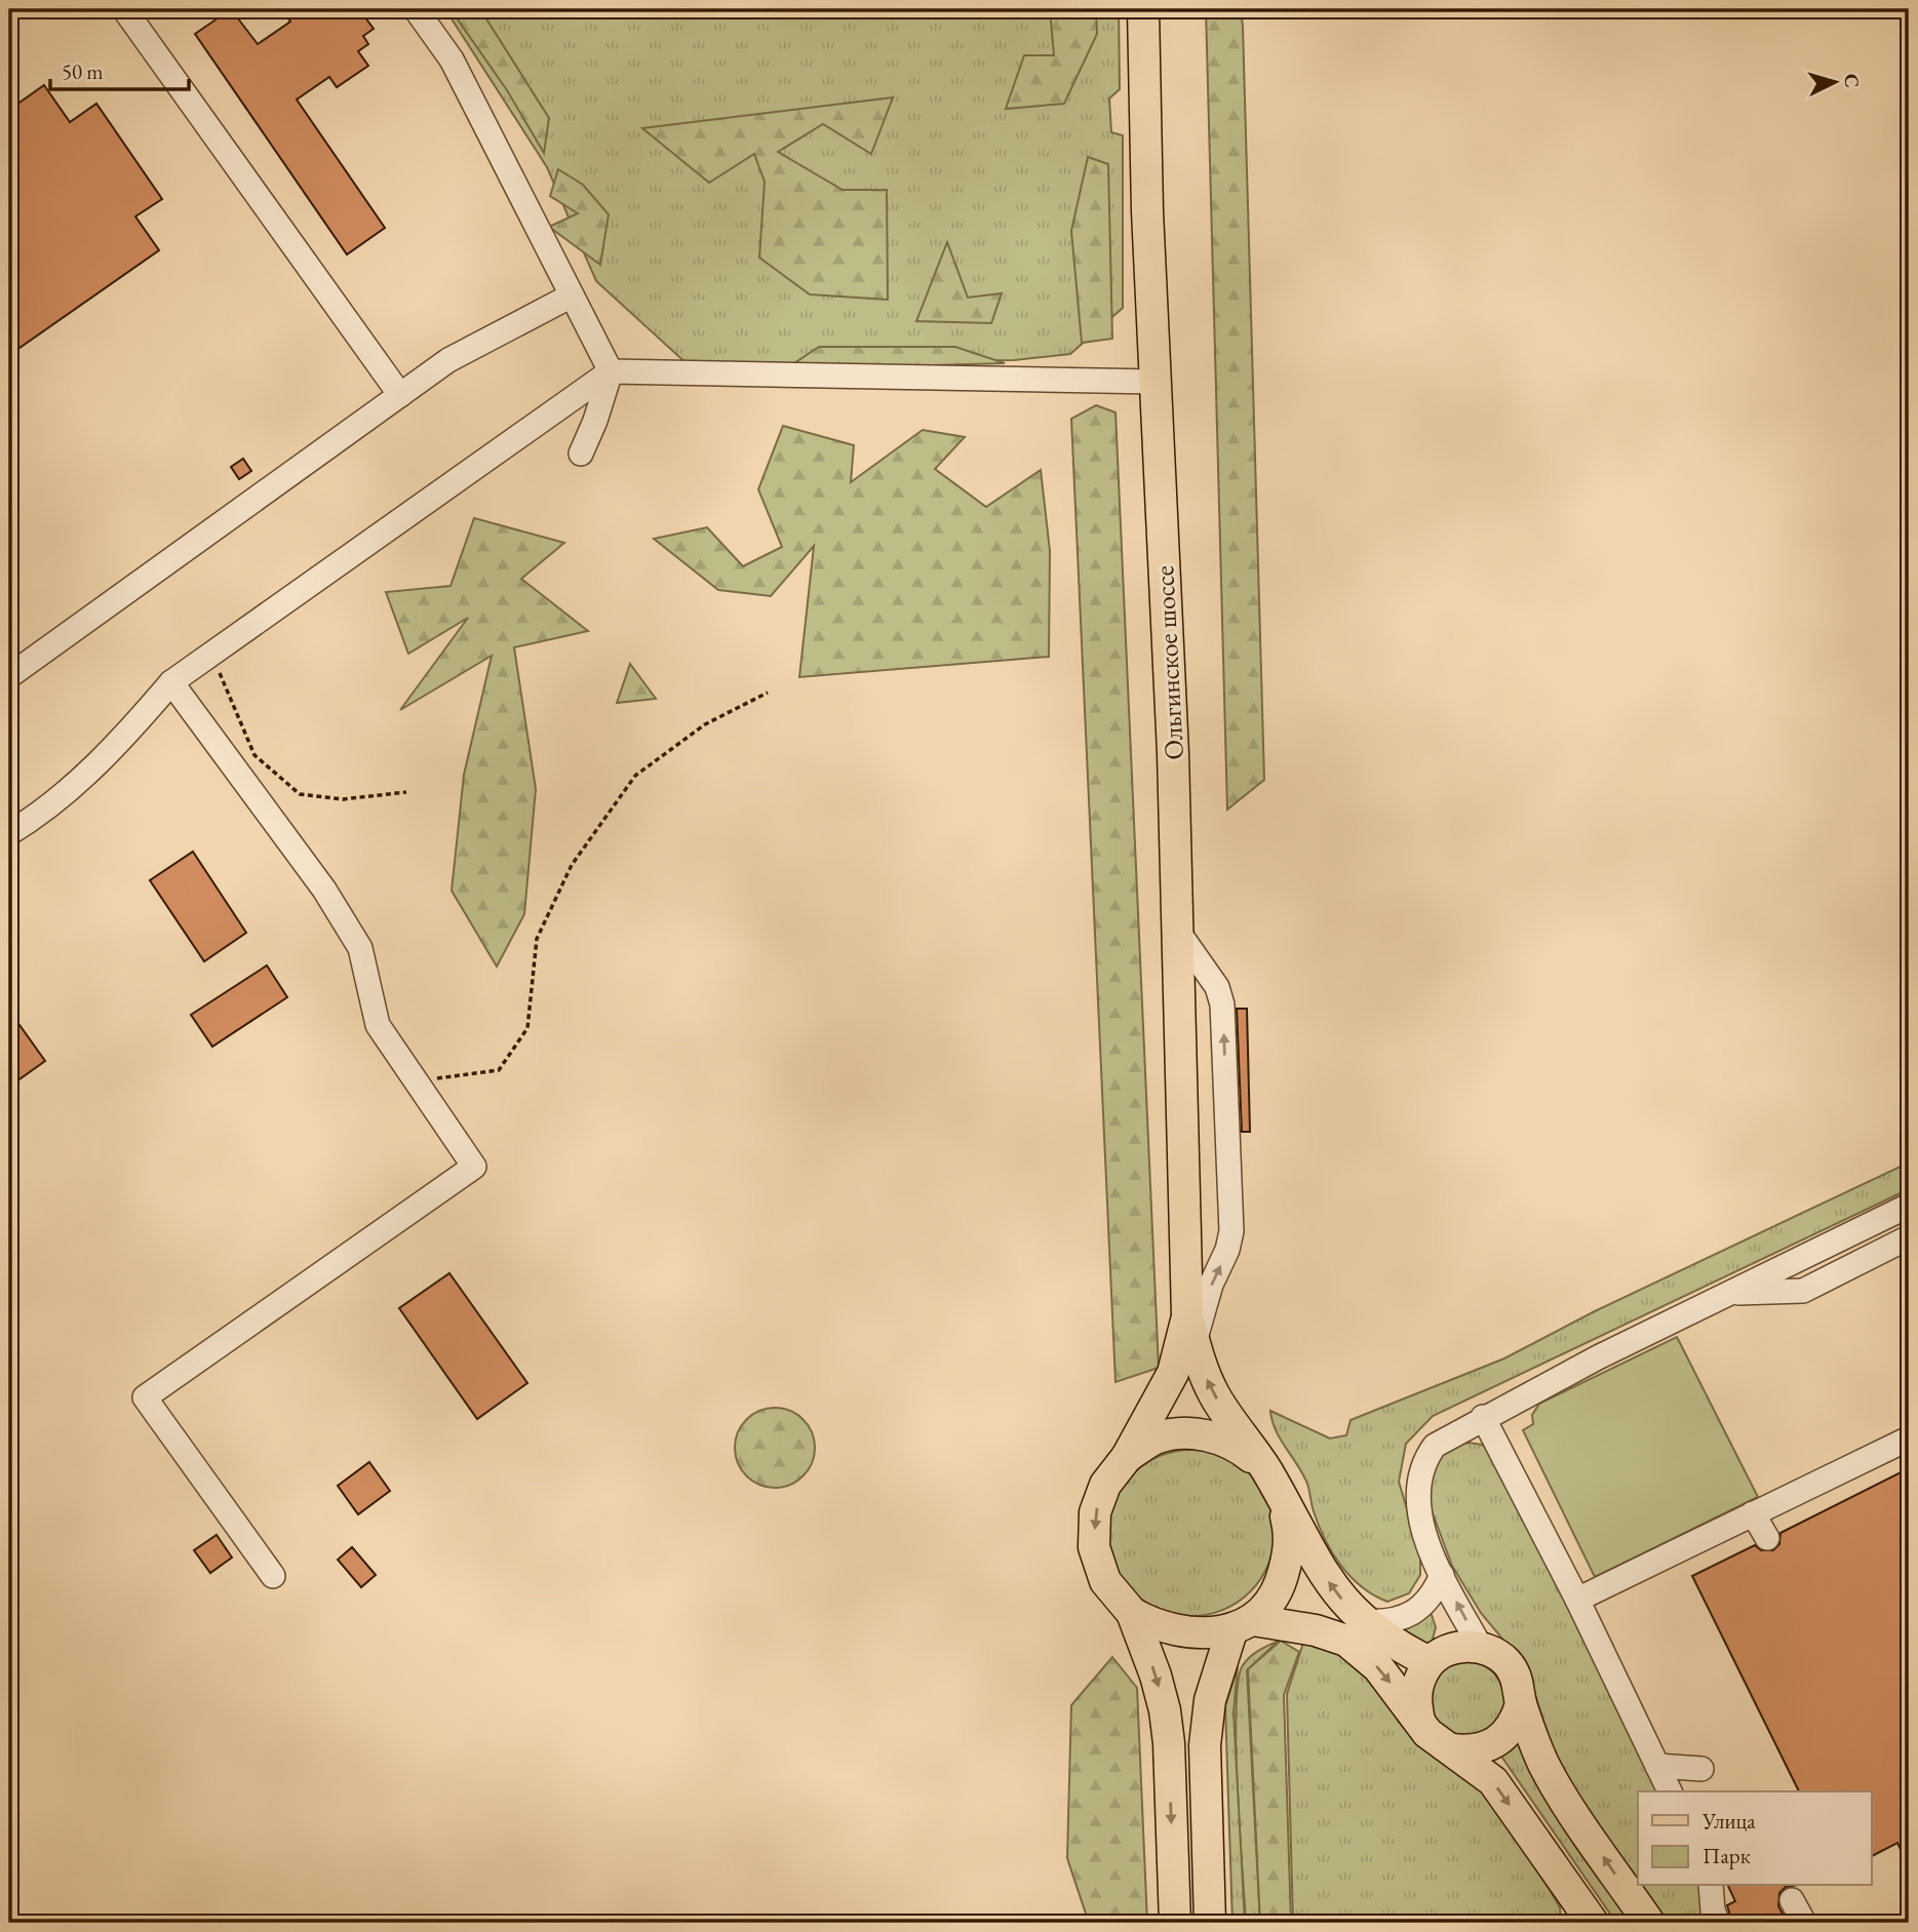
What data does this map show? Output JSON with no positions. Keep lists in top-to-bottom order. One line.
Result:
{"streets":{"main road":["Ольгинское шоссе"]},"legend":["Улица","Парк"],"scale_bar":"50 m","north":"right"}
